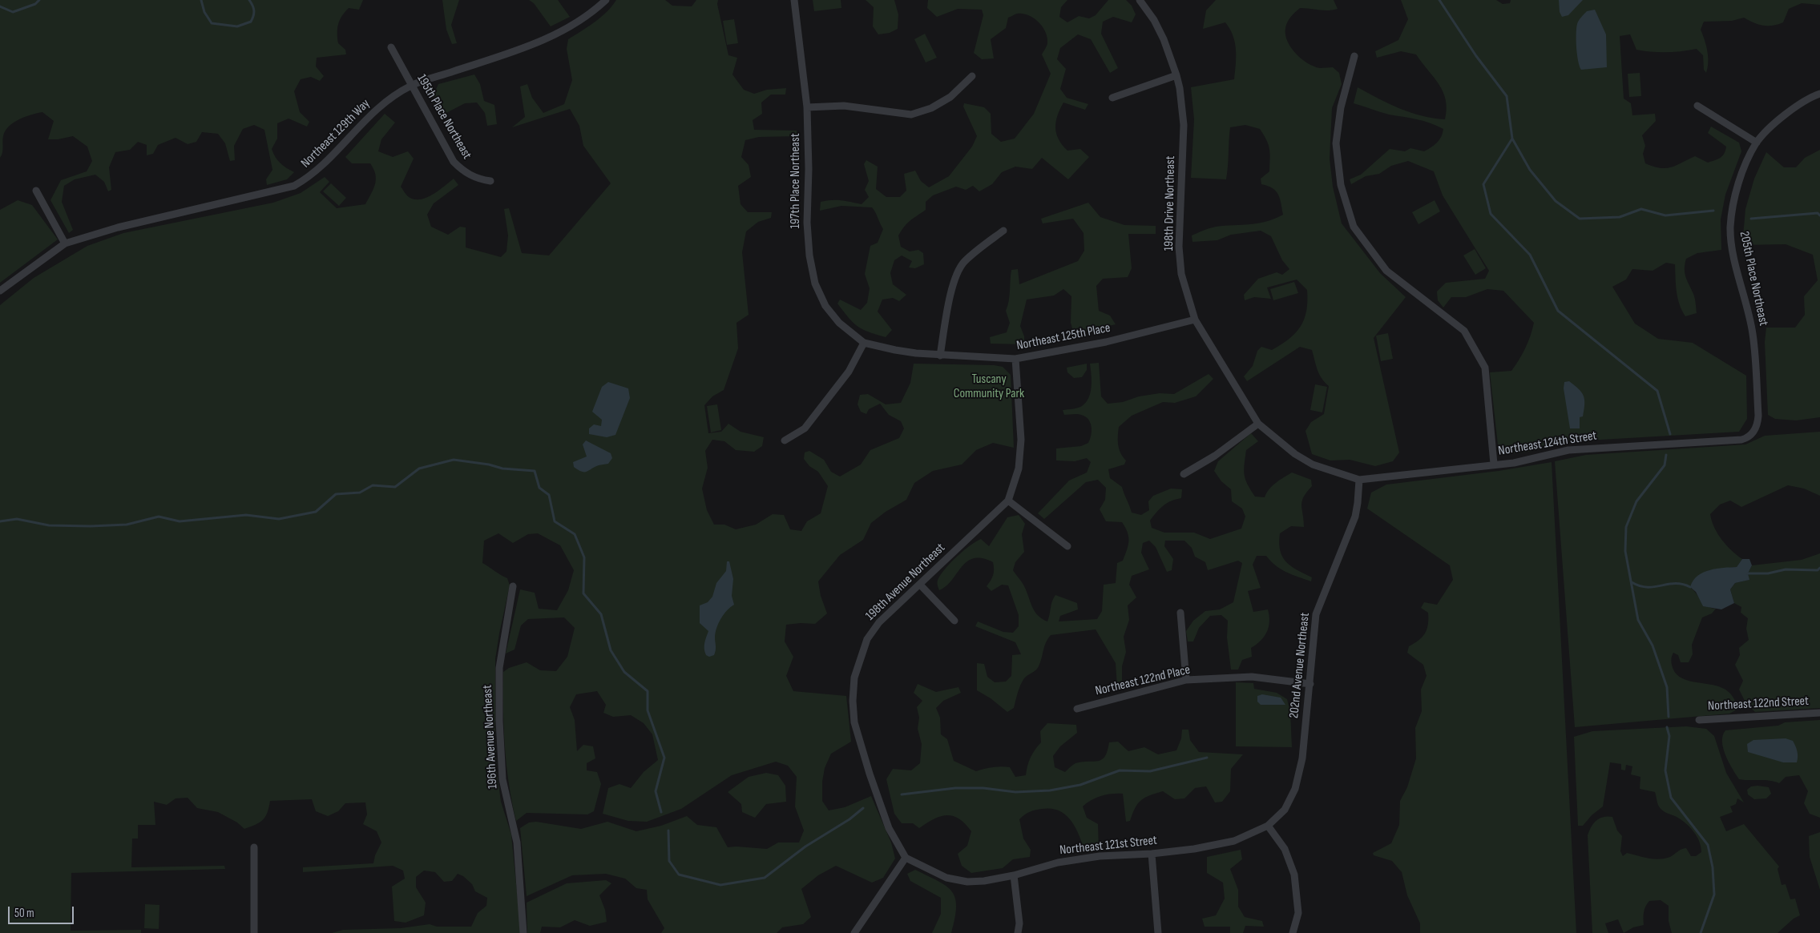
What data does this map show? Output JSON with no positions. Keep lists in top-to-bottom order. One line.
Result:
{"streets":{"street":["195th Place Northeast","Northeast 129th Way","197th Place Northeast","198th Drive Northeast","205th Place Northeast","Northeast 125th Place","Northeast 124th Street","198th Avenue Northeast","202nd Avenue Northeast","Northeast 122nd Place","Northeast 122nd Street","196th Avenue Northeast","Northeast 121st Street"]},"crossings":[["195th Place Northeast","Northeast 129th Way"],["197th Place Northeast","Northeast 125th Place"],["198th Drive Northeast","Northeast 125th Place"],["198th Drive Northeast","Northeast 124th Street"],["198th Drive Northeast","202nd Avenue Northeast"],["205th Place Northeast","Northeast 124th Street"],["Northeast 125th Place","198th Avenue Northeast"],["Northeast 124th Street","202nd Avenue Northeast"],["198th Avenue Northeast","Northeast 121st Street"],["202nd Avenue Northeast","Northeast 122nd Place"],["202nd Avenue Northeast","Northeast 121st Street"]],"parks":["Tuscany Community Park"],"scale_bar":"50 m"}
